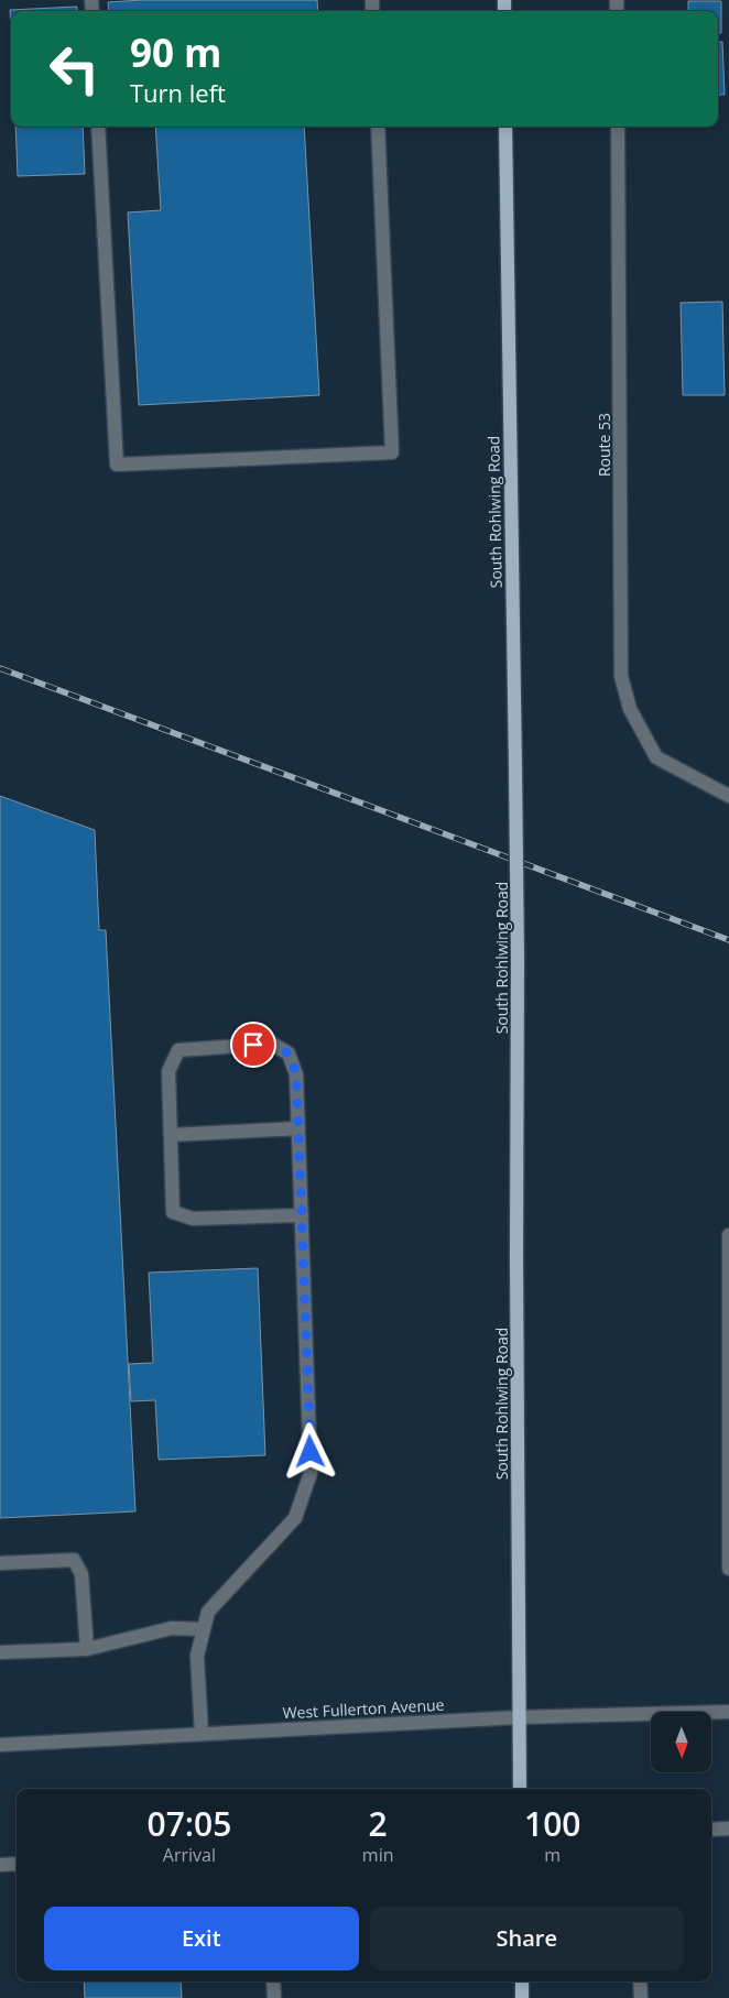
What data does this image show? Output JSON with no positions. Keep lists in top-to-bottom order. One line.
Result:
{"streets":{"main road":["South Rohlwing Road"],"street":["Route 53","West Fullerton Avenue"]},"crossings":[["South Rohlwing Road","West Fullerton Avenue"]],"north":"bottom","page":{"turn":["90 m","Turn left"],"eta":["07:05","Arrival","2","min","100","m"],"buttons":["Exit","Share"]}}
